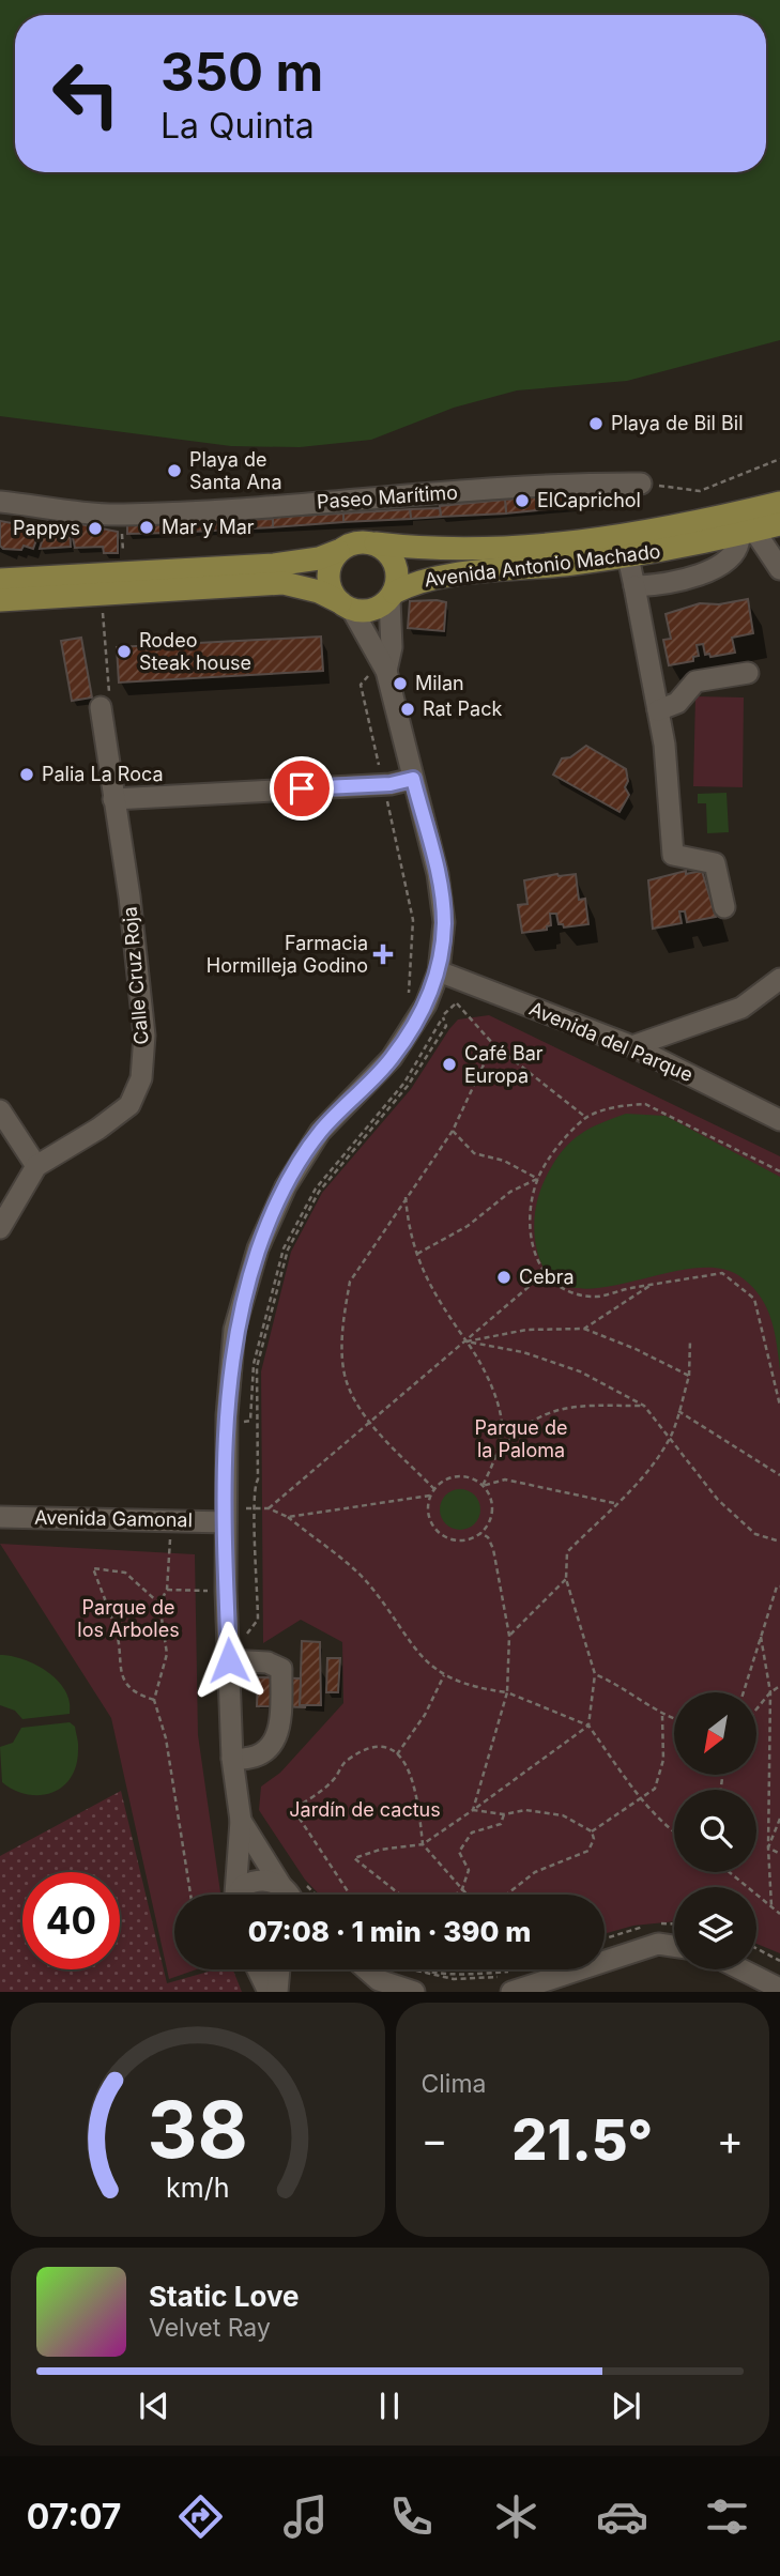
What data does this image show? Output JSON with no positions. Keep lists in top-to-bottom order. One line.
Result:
{"streets":{"main road":["Avenida Antonio Machado"],"street":["Paseo Marítimo","Calle Cruz Roja","Avenida del Parque","Avenida Gamonal"]},"parks":["Parque de la Paloma","Parque de los Arboles","Jardín de cactus"],"places":{"other":["Playa de Bil Bil","Playa de Santa Ana","ElCaprichol","Mar y Mar","Pappys","Rodeo Steak house","Milan","Rat Pack","Palia La Roca","Café Bar Europa","Cebra"],"health":["Farmacia Hormilleja Godino"]},"north":"bottom left","page":{"turn":["350 m","La Quinta"],"limit":"40","trip":"07:08 · 1 min · 390 m","tile":"Clima","heat":["−","21.5°","+"],"song":["Static Love","Velvet Ray"],"tabs":"07:07","gauge":["38","km/h"]}}
